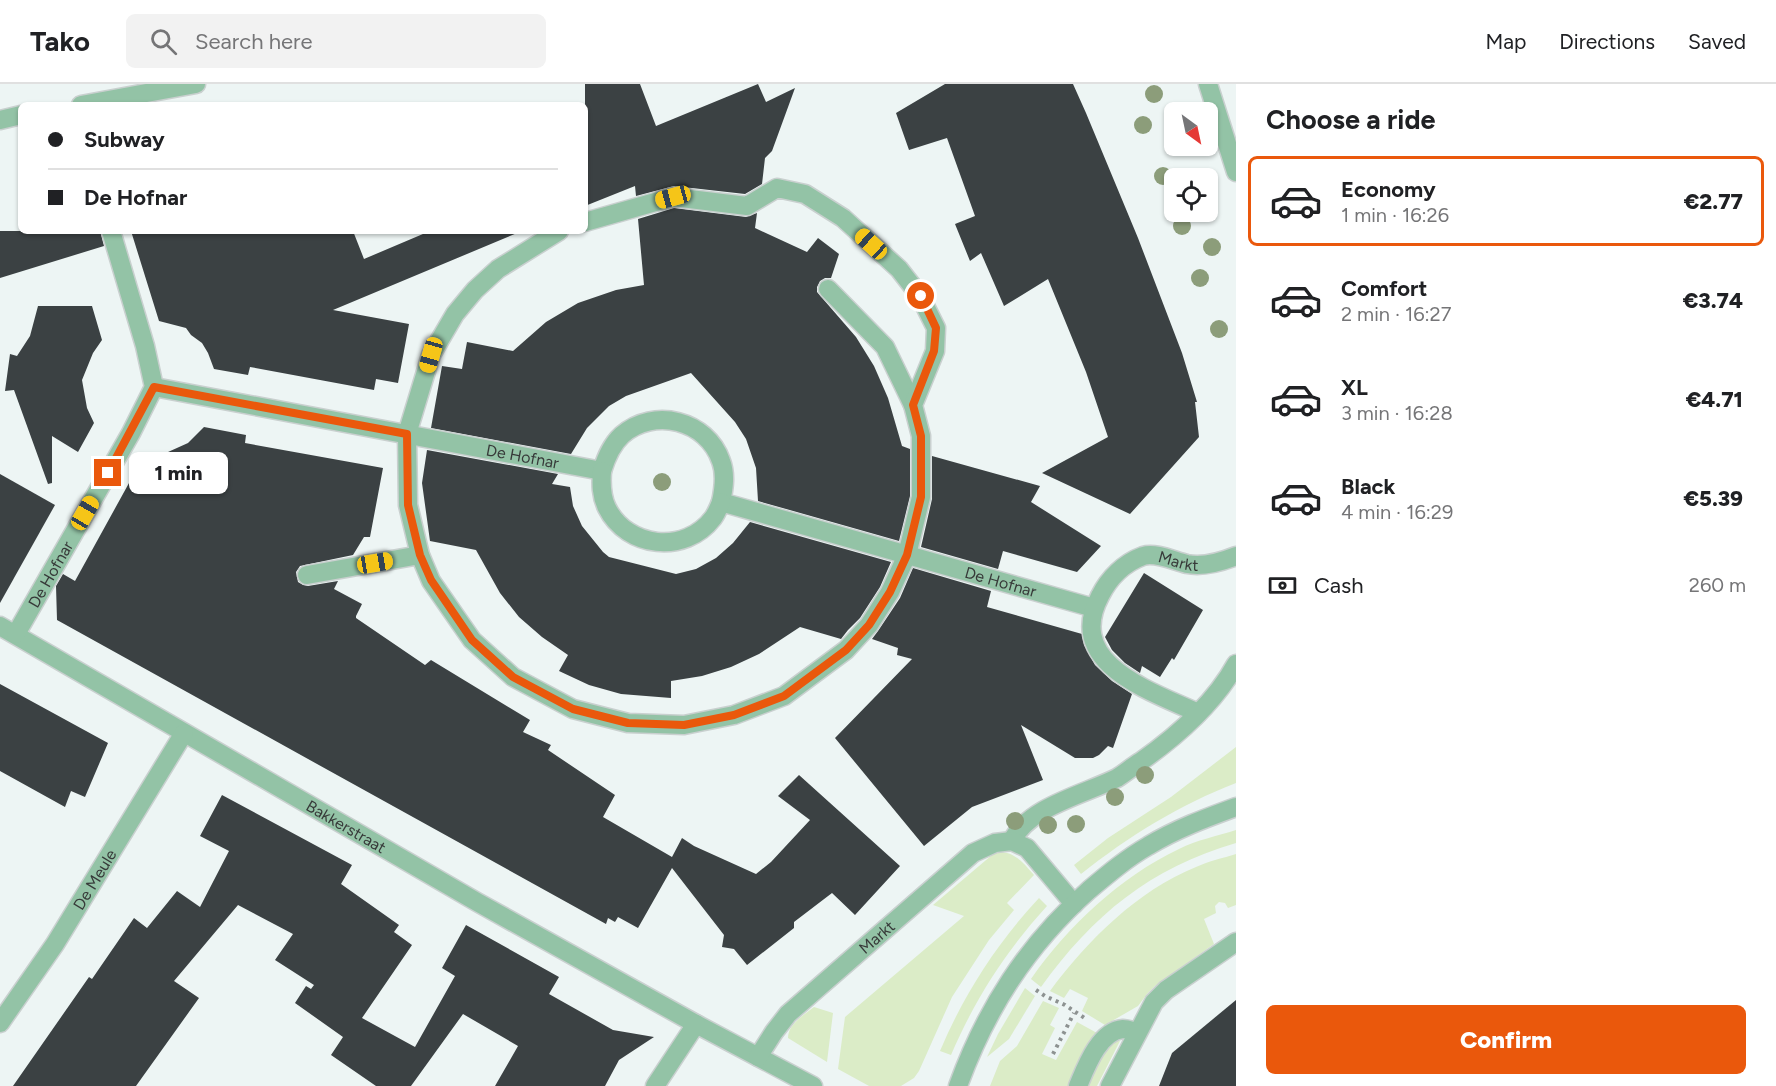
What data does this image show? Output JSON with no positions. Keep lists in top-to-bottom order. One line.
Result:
{"streets":{"street":["De Hofnar","Markt","Bakkerstraat","De Meule"]},"crossings":[["De Hofnar","Markt"],["De Hofnar","Bakkerstraat"],["Bakkerstraat","De Meule"]],"north":"bottom right","page":{"header":"Tako","search":"Search here","nav":["Map","Directions","Saved"],"heading":"Choose a ride","banner":["Subway","De Hofnar"],"list":[{"name":"Economy","note":"1 min · 16:26","value":"€2.77"},{"name":"Comfort","note":"2 min · 16:27","value":"€3.74"},{"name":"XL","note":"3 min · 16:28","value":"€4.71"},{"name":"Black","note":"4 min · 16:29","value":"€5.39"}],"bubble":"1 min","pay":["Cash","260 m"],"buttons":"Confirm"}}
